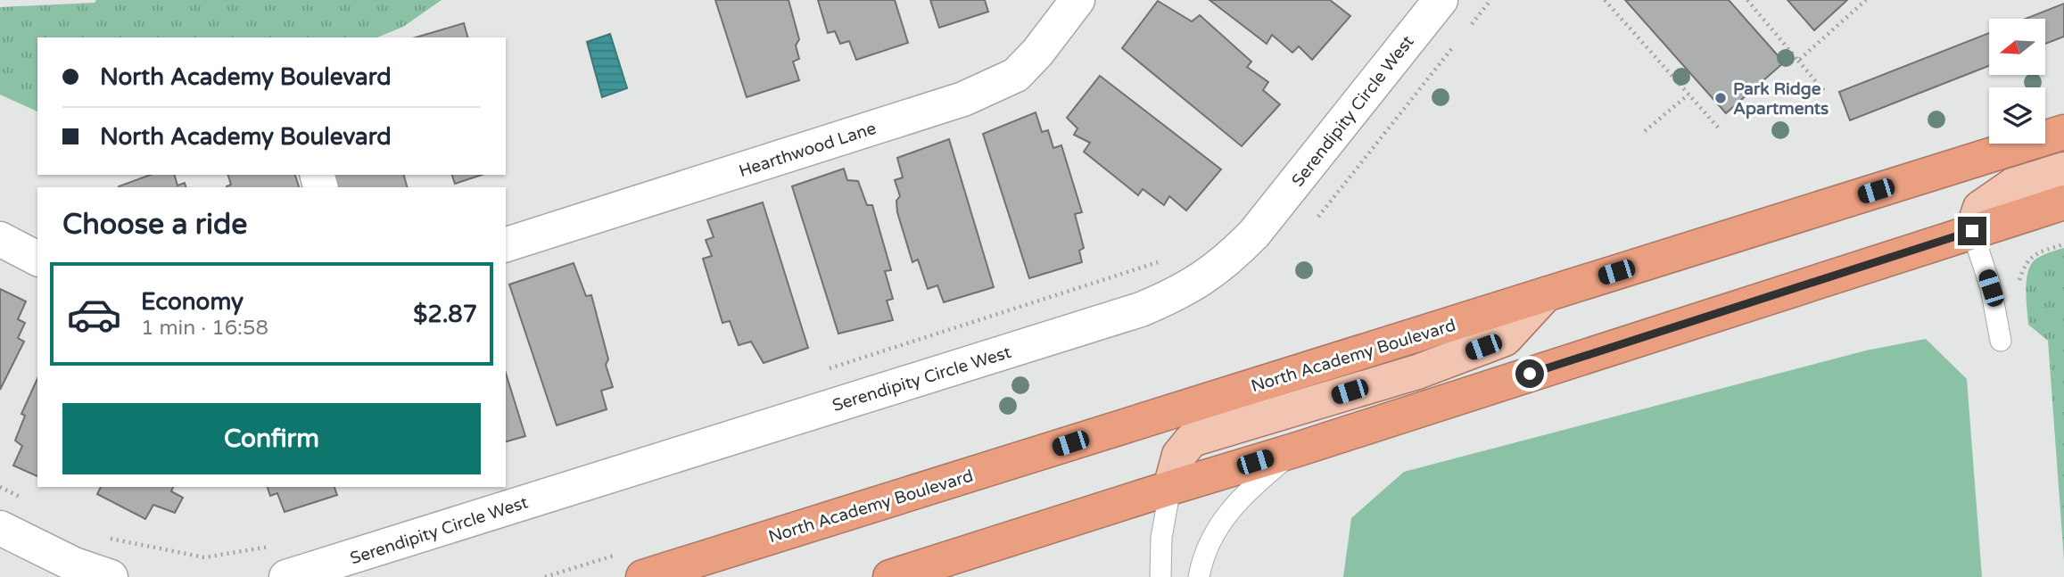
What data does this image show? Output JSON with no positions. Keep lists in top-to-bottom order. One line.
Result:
{"streets":{"highway":["North Academy Boulevard"],"street":["Serendipity Circle West","Hearthwood Lane"]},"places":["Park Ridge Apartments"],"north":"left","page":{"banner":["North Academy Boulevard","North Academy Boulevard"],"heading":"Choose a ride","list":[{"name":"Economy","note":"1 min · 16:58","value":"$2.87"}],"buttons":"Confirm"}}
